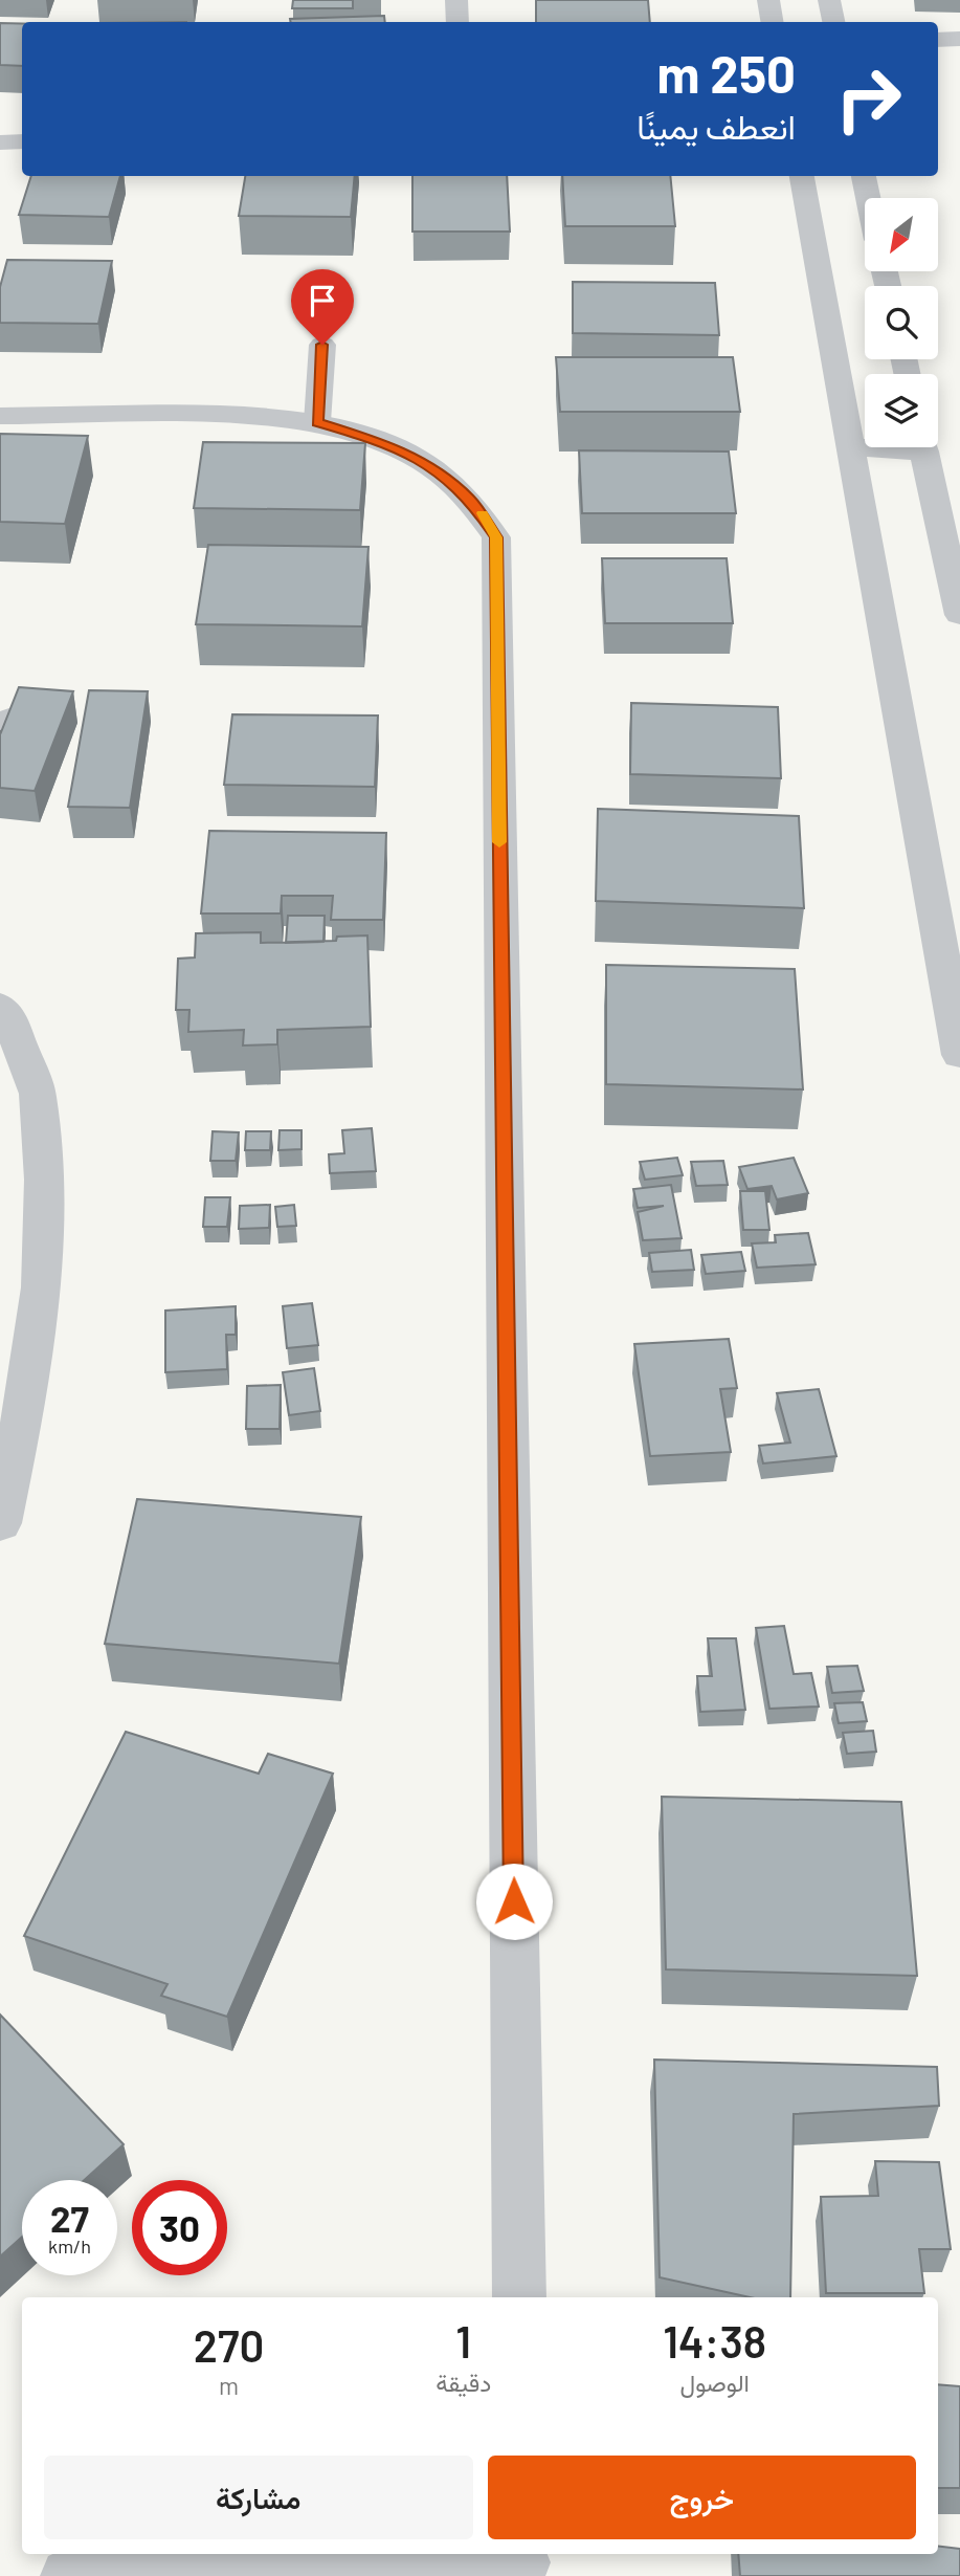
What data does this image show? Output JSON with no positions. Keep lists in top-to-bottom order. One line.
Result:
{"north":"bottom left","page":{"turn":["250 m","انعطف يمينًا"],"speed":"27 km/h","limit":"30","eta":["14:38","الوصول","1","دقيقة","270","m"],"buttons":["خروج","مشاركة"]}}
